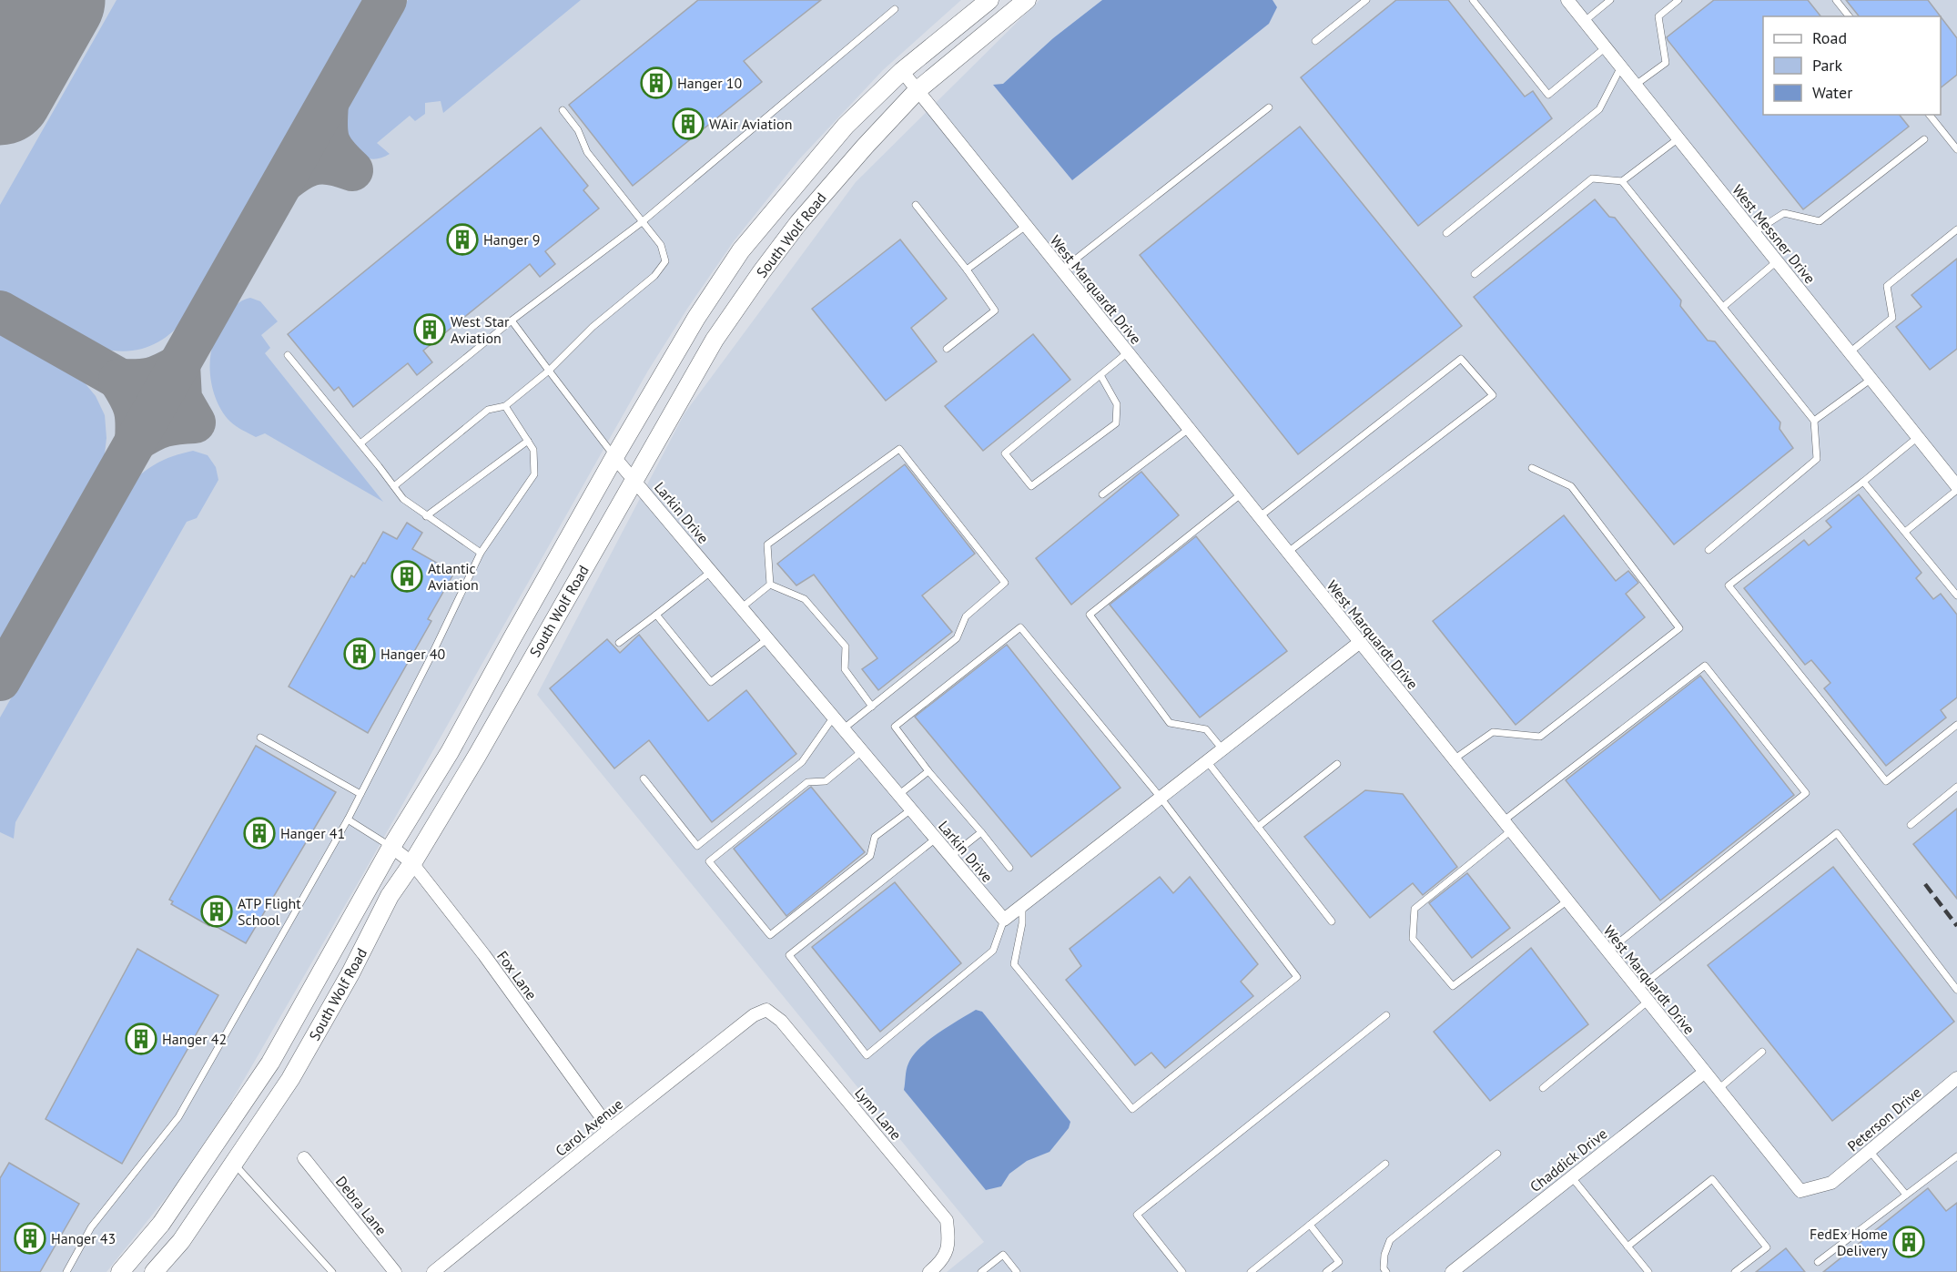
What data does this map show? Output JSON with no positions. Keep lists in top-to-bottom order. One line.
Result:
{"streets":{"main road":["South Wolf Road"],"street":["West Messner Drive","West Marquardt Drive","Larkin Drive","Fox Lane","Lynn Lane","Peterson Drive","Carol Avenue","Chaddick Drive","Debra Lane"]},"crossings":[["South Wolf Road","West Marquardt Drive"],["South Wolf Road","Larkin Drive"],["South Wolf Road","Fox Lane"],["West Marquardt Drive","Peterson Drive"],["West Marquardt Drive","Chaddick Drive"],["Fox Lane","Carol Avenue"],["Lynn Lane","Carol Avenue"]],"places":{"building":["Hanger 10","WAir Aviation","Hanger 9","West Star Aviation","Atlantic Aviation","Hanger 40","Hanger 41","ATP Flight School","Hanger 42","Hanger 43","FedEx Home Delivery"]},"legend":["Road","Park","Water"]}
